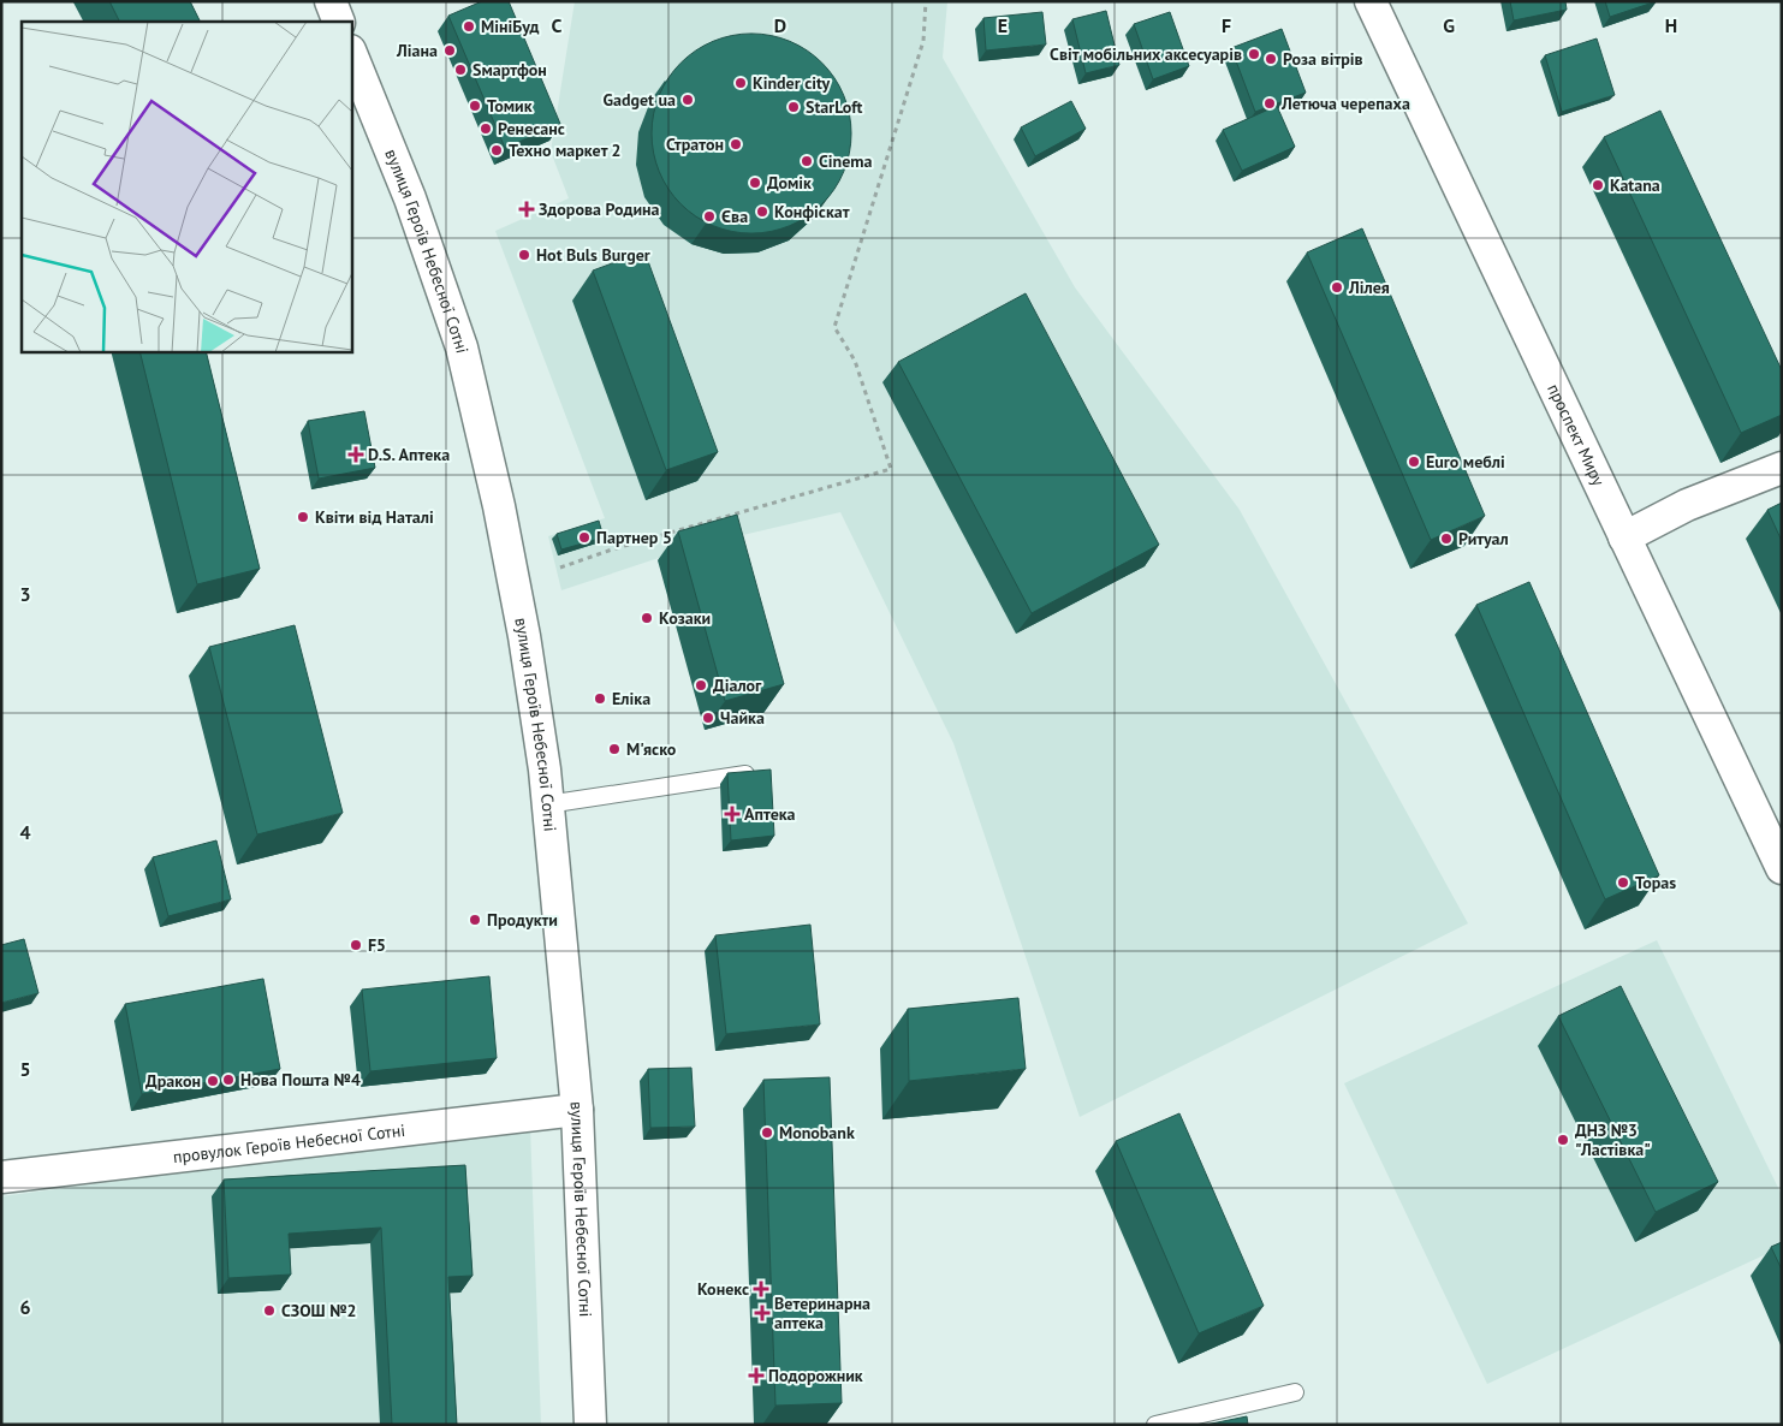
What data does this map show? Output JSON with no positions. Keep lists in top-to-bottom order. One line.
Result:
{"streets":{"street":["вулиця Героїв Небесної Сотні","проспект Миру","провулок Героїв Небесної Сотні"]},"crossings":[["вулиця Героїв Небесної Сотні","провулок Героїв Небесної Сотні"]],"places":{"other":["МініБуд","Ліана","Світ мобільних аксесуарів","Роза вітрів","Sмартфон","Kinder city","Gadget ua","Летюча черепаха","Томик","StarLoft","Ренесанс","Стратон","Техно маркет 2","Cinema","Домік","Katana","Конфіскат","Єва","Hot Buls Burger","Лілея","Euro меблі","Квіти від Наталі","Партнер 5","Ритуал","Козаки","Діалог","Еліка","Чайка","М'яско","Topas","Продукти","F5","Нова Пошта №4","Дракон","Monobank","ДНЗ №3 \"Ластівка\"","СЗОШ №2"],"health":["Здорова Родина","D.S. Аптека","Аптека","Конекс","Ветеринарна аптека","Подорожник"]},"grid":{"columns":["C","D","E","F","G","H"],"rows":["3","4","5","6"]}}
